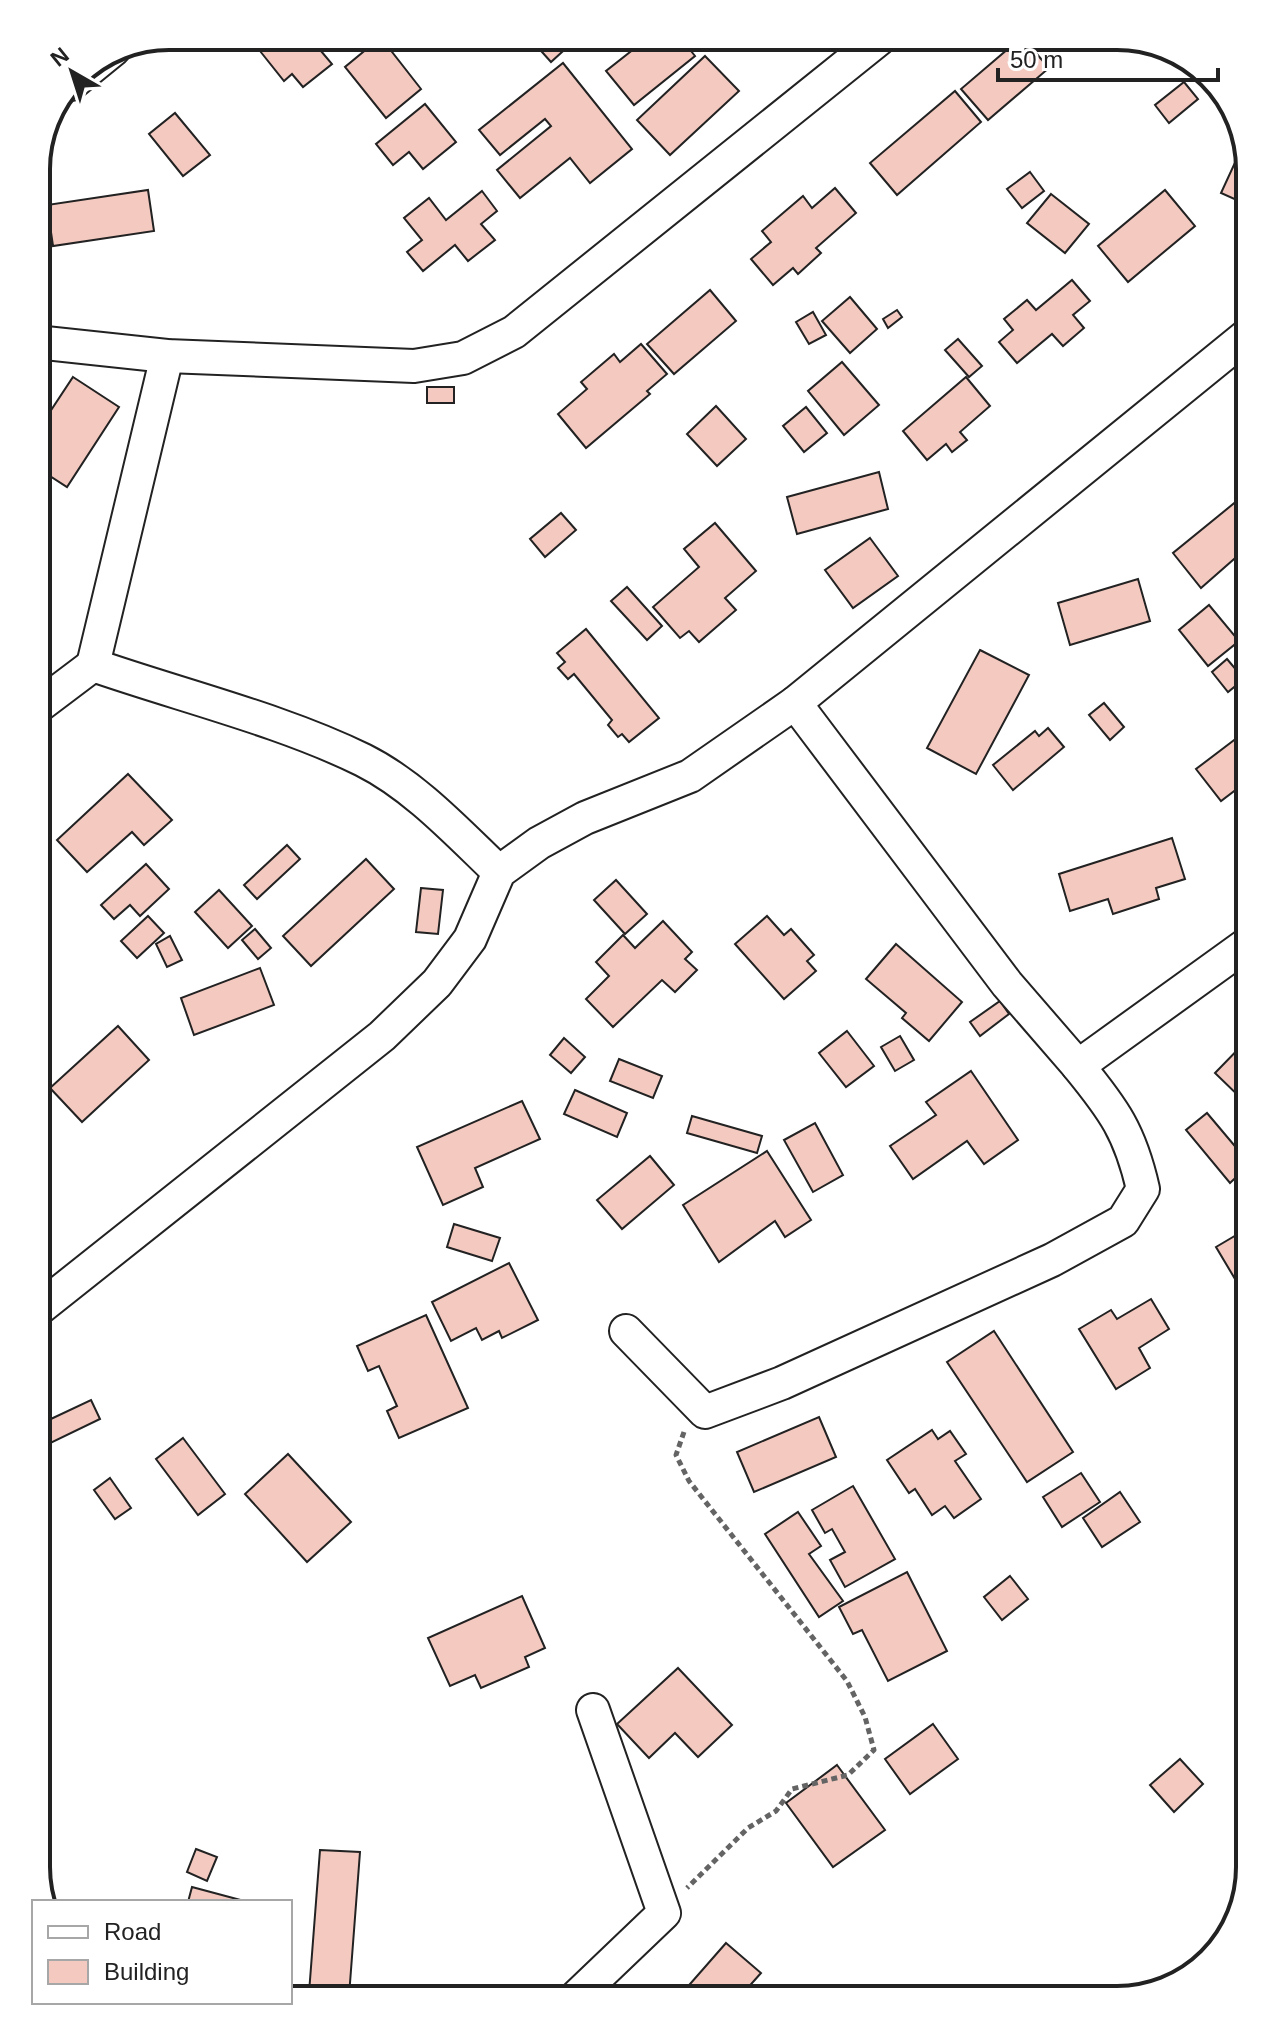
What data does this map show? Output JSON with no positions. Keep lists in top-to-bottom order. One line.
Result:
{"legend":["Road","Building"],"scale_bar":"50 m","north":"top left"}
